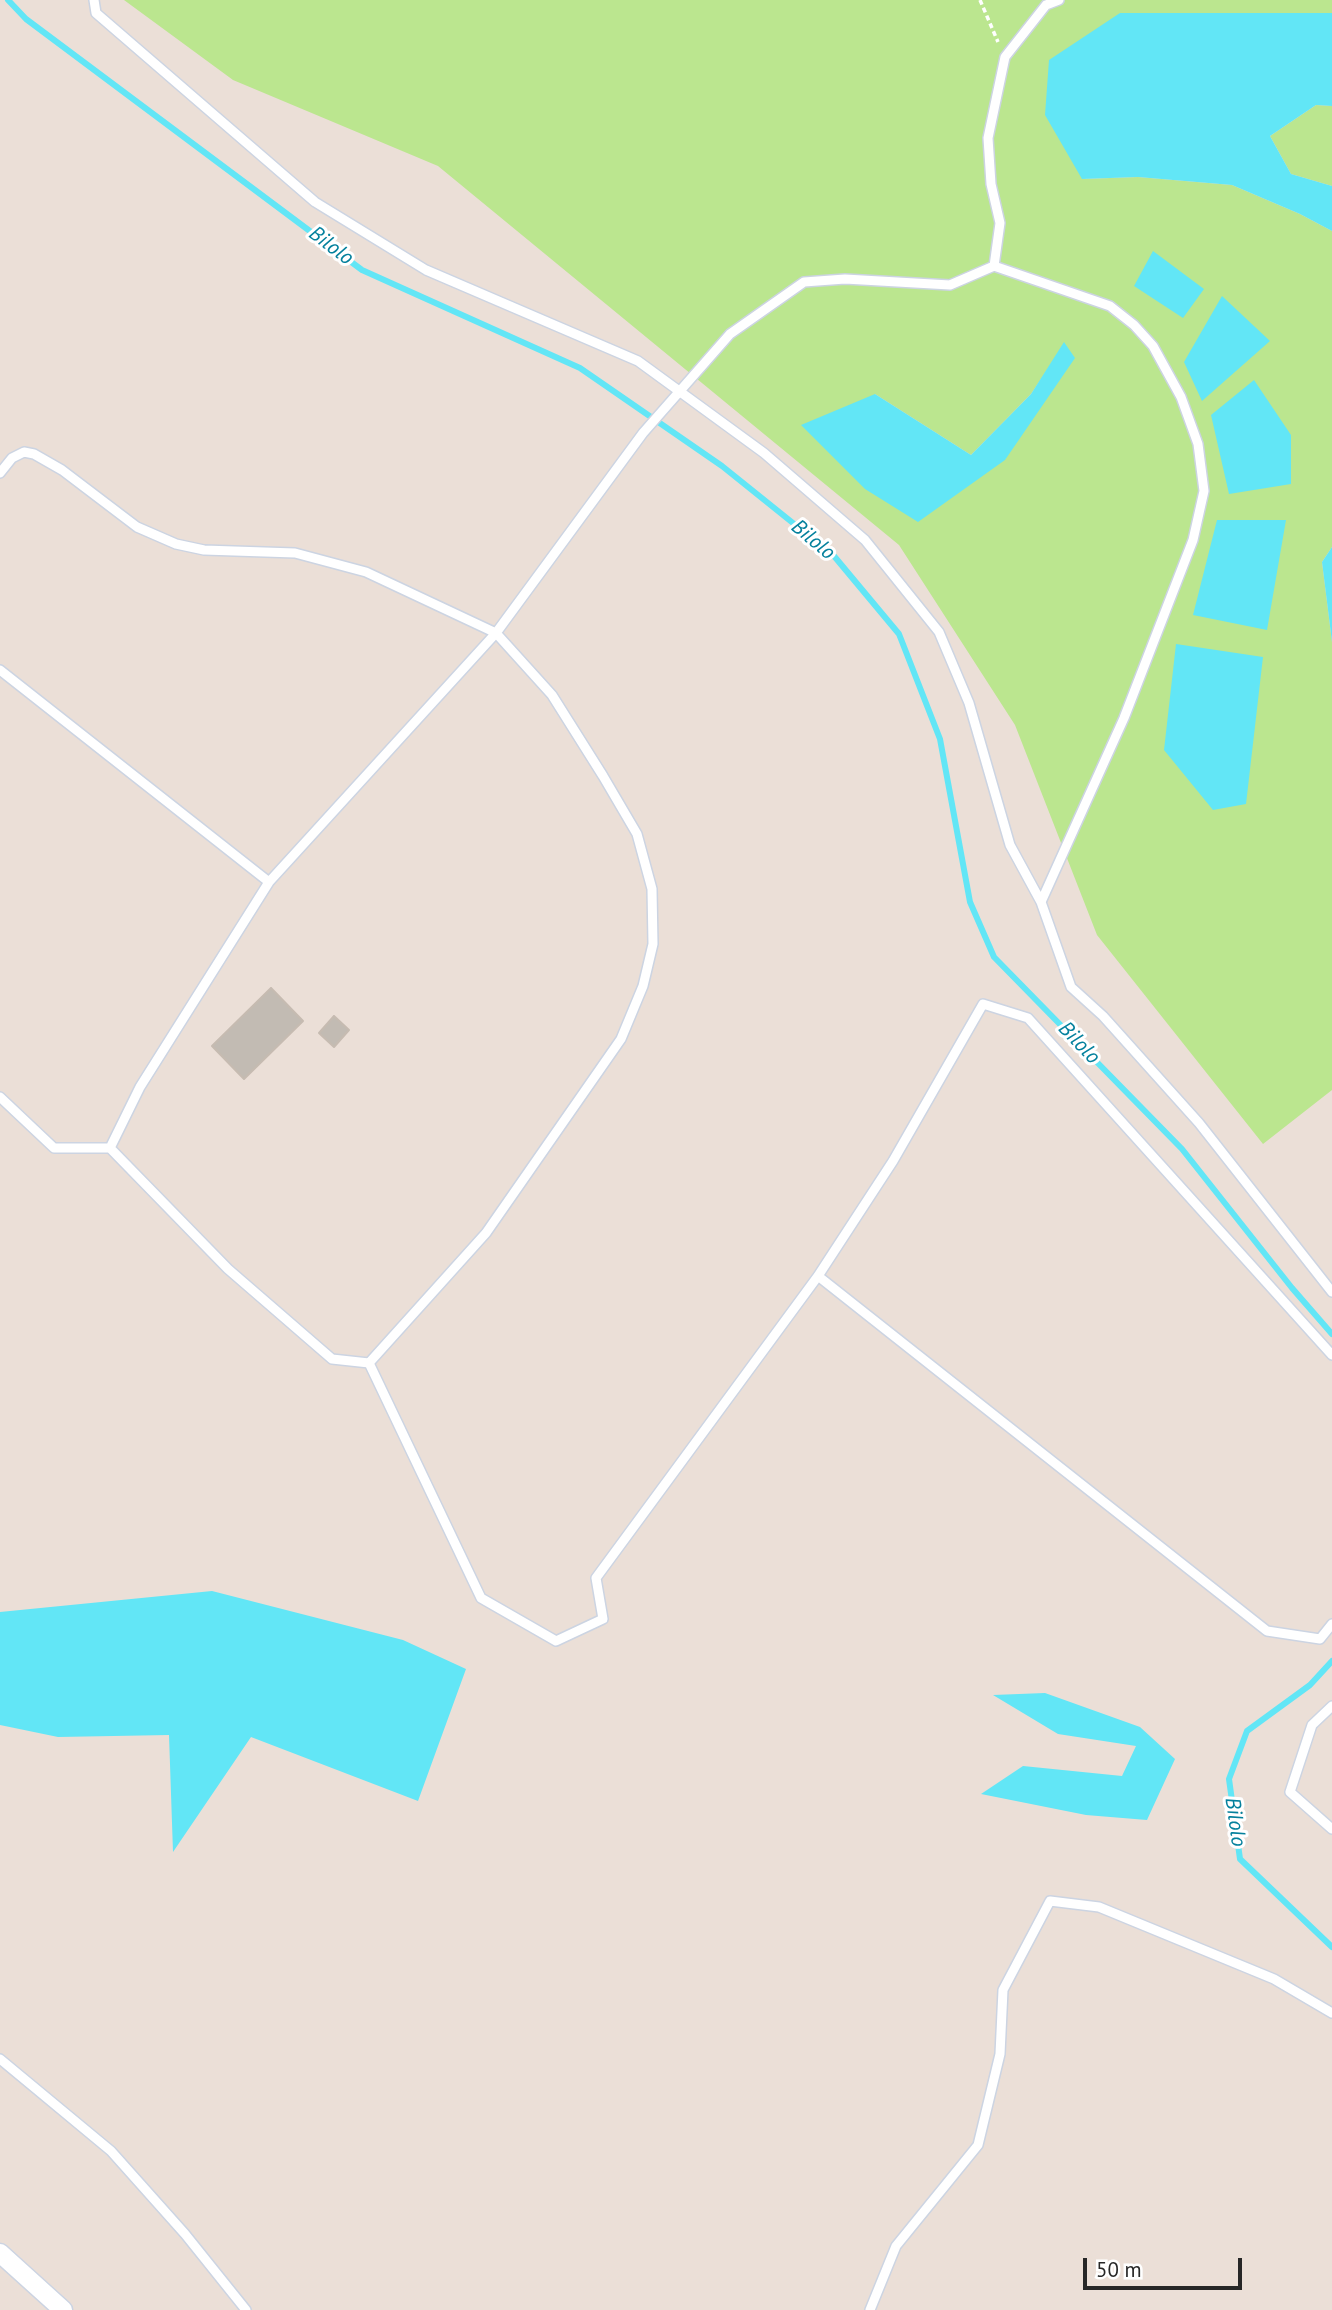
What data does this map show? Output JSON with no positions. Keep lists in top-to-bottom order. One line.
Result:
{"water":["Bilolo"],"scale_bar":"50 m"}
